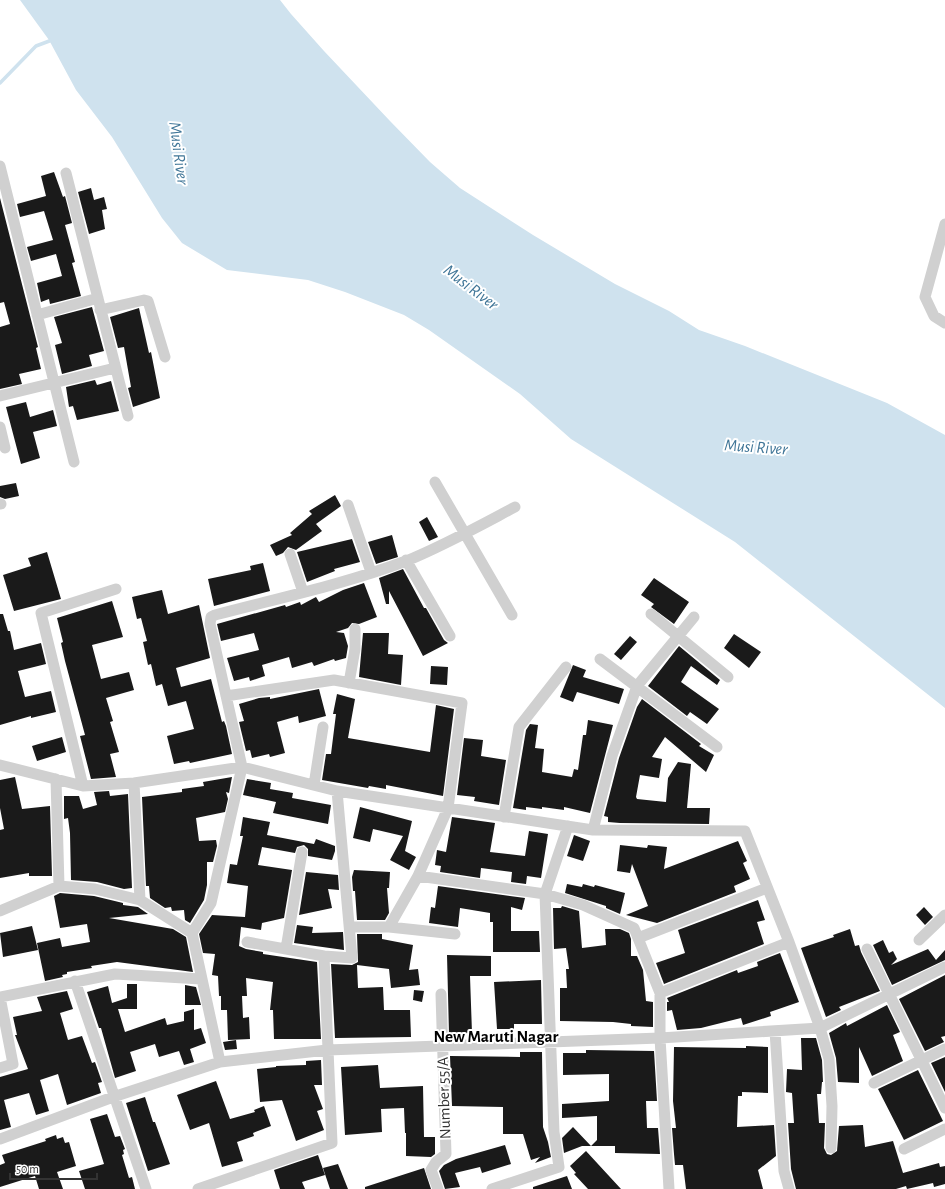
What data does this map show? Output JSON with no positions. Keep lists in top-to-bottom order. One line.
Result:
{"streets":{"street":["Number 55/A"]},"districts":["New Maruti Nagar"],"water":["Musi River"],"scale_bar":"50 m"}
